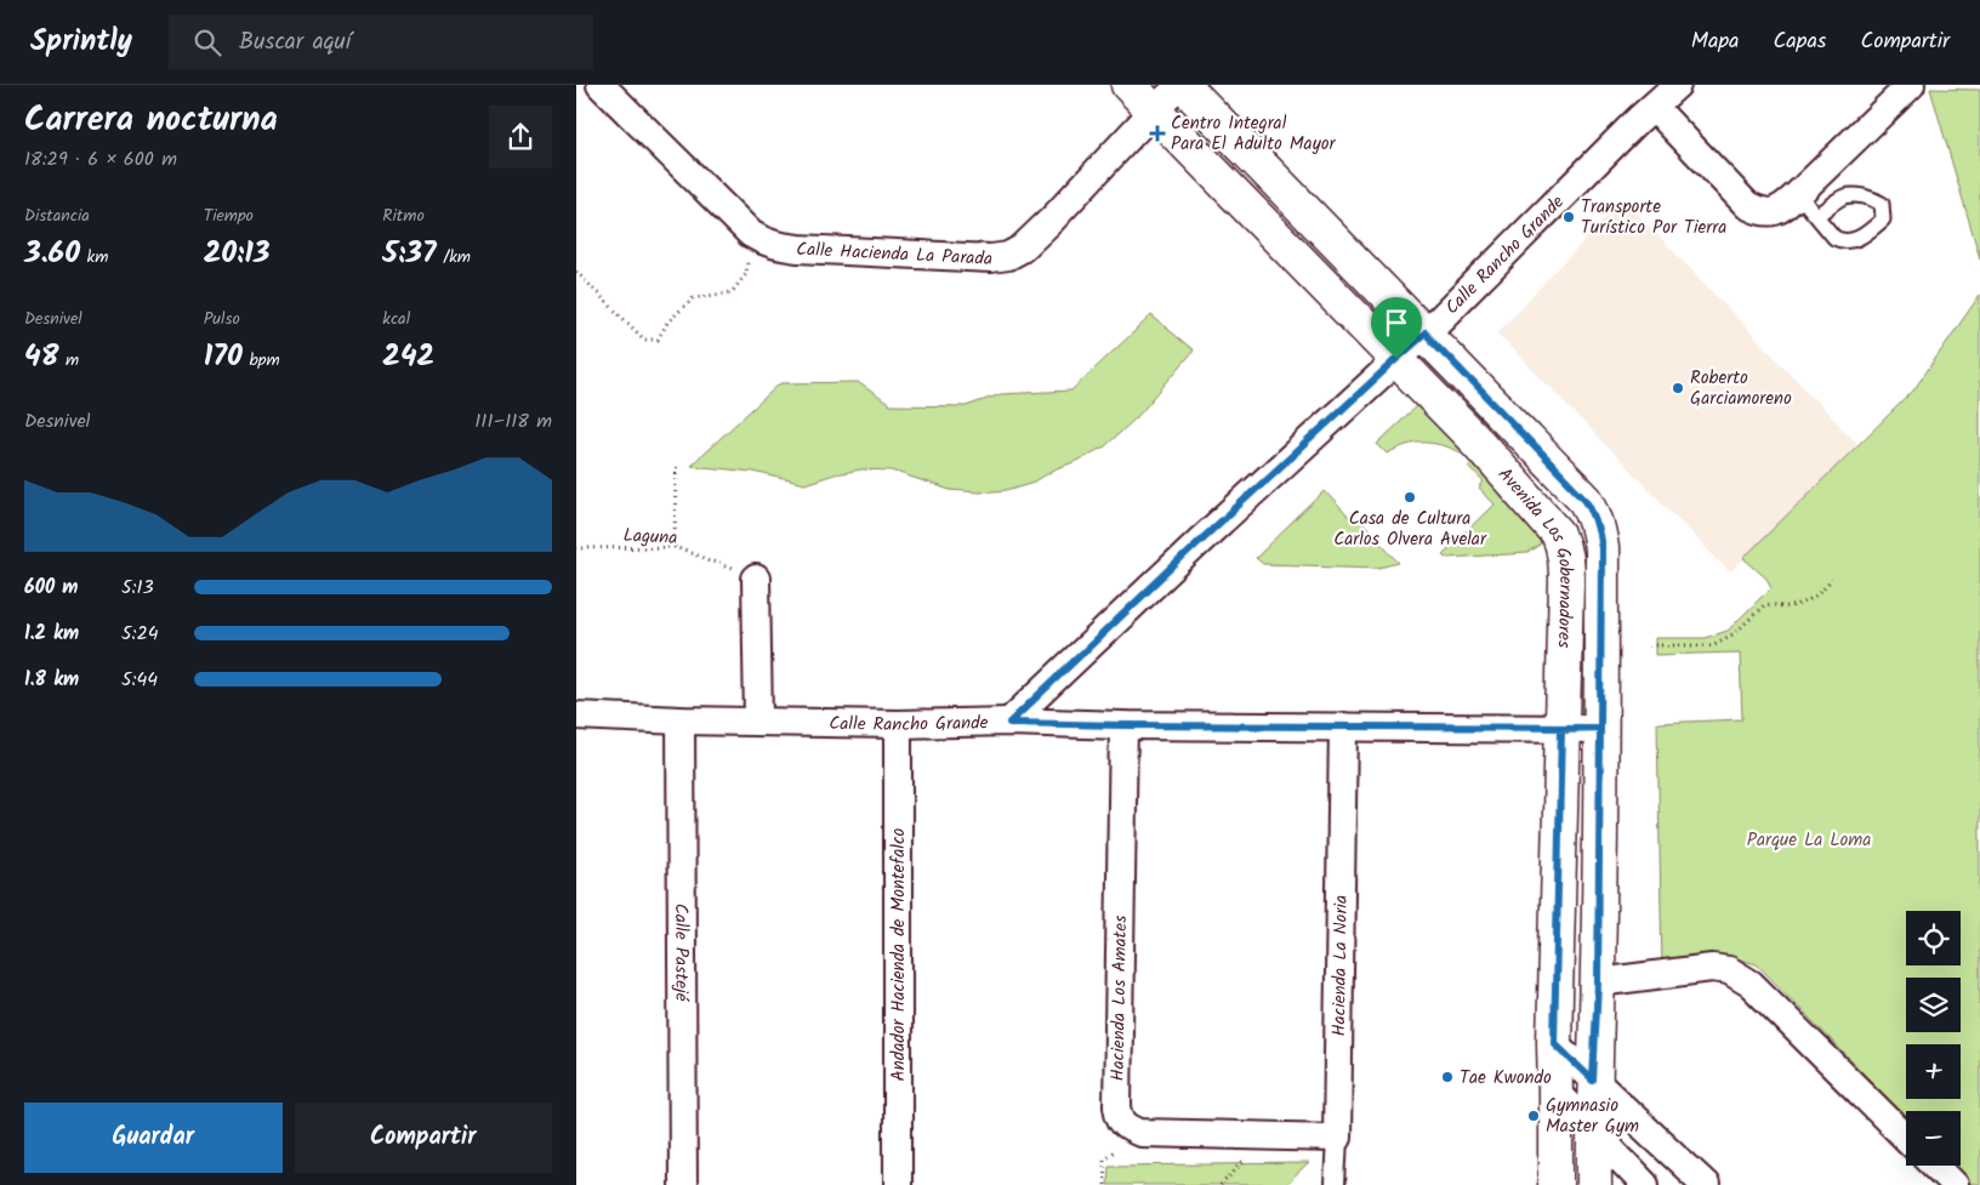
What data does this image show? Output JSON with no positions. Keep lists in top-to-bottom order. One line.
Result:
{"streets":{"street":["Calle Hacienda La Parada","Calle Rancho Grande","Avenida Los Gobernadores","Calle Pastejé","Andador Hacienda de Montefalco","Hacienda La Noria","Hacienda Los Amates"],"path":["Laguna"]},"crossings":[["Calle Hacienda La Parada","Avenida Los Gobernadores"],["Calle Rancho Grande","Avenida Los Gobernadores"],["Calle Rancho Grande","Calle Pastejé"],["Calle Rancho Grande","Andador Hacienda de Montefalco"]],"parks":["Parque La Loma"],"places":{"health":["Centro Integral Para El Adulto Mayor"],"other":["Transporte Turístico Por Tierra","Roberto Garciamoreno","Casa de Cultura Carlos Olvera Avelar","Tae Kwondo","Gymnasio Master Gym"]},"page":{"header":"Sprintly","search":"Buscar aquí","nav":["Mapa","Capas","Compartir"],"heading":["Carrera nocturna","18:29 · 6 × 600 m"],"stats":[["Distancia","3.60 km"],["Tiempo","20:13"],["Ritmo","5:37 /km"],["Desnivel","48 m"],["Pulso","170 bpm"],["kcal","242"]],"chart":["Desnivel","111–118 m"],"list":[{"name":"600 m","note":"5:13"},{"name":"1.2 km","note":"5:24"},{"name":"1.8 km","note":"5:44"}],"map_buttons":["+","−"],"buttons":["Guardar","Compartir"]}}
